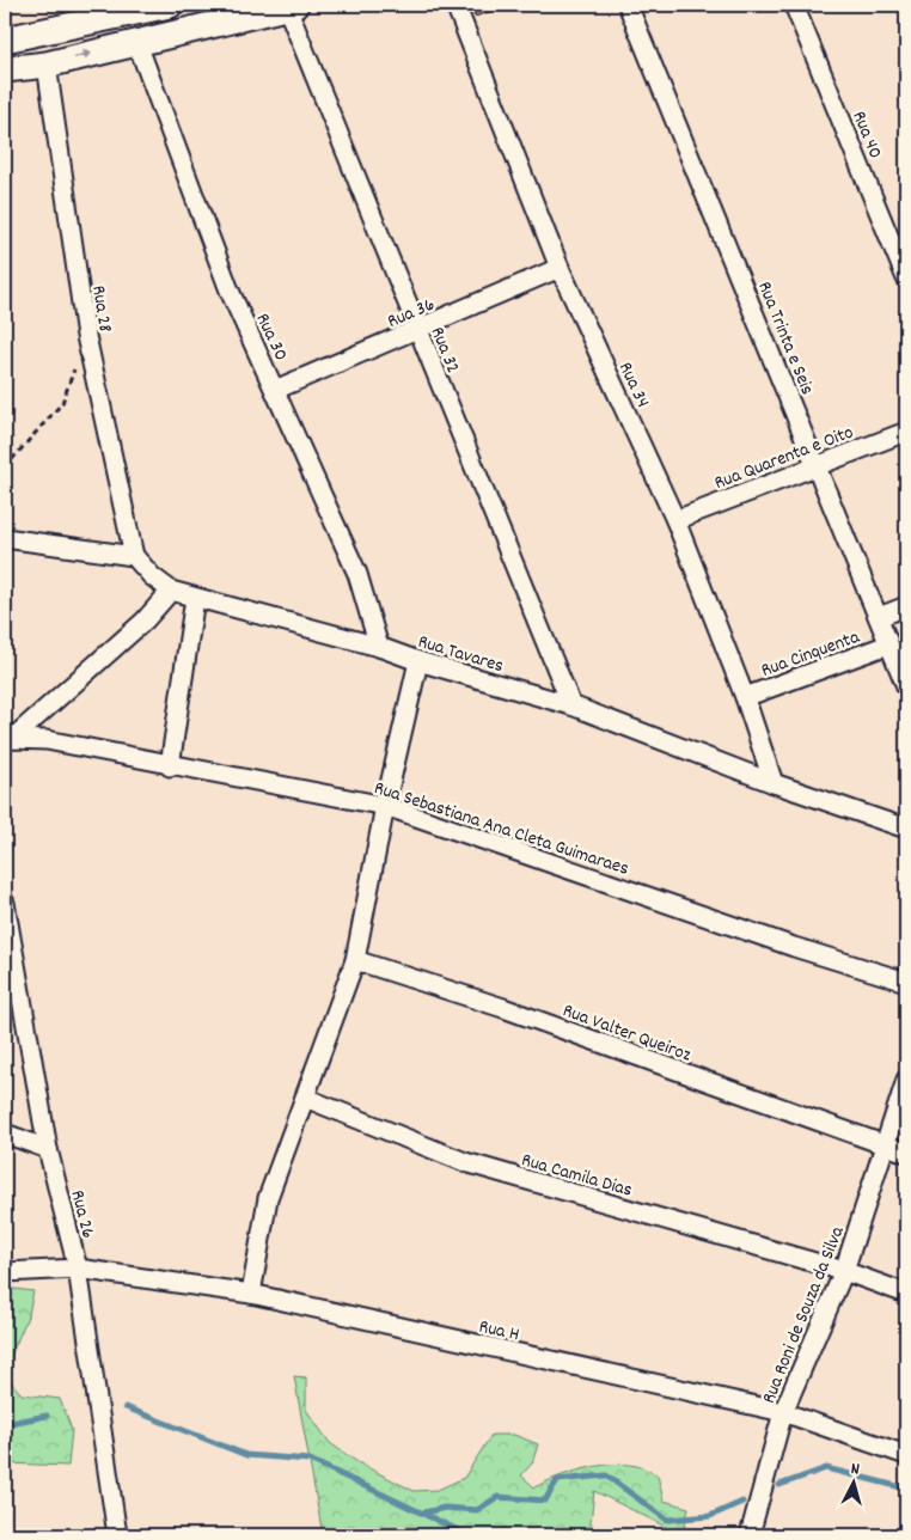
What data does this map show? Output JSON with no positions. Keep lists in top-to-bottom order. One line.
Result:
{"streets":{"street":["Rua 40","Rua 28","Rua 36","Rua 30","Rua Trinta e Seis","Rua 32","Rua 34","Rua Quarenta e Oito","Rua Tavares","Rua Cinquenta","Rua Sebastiana Ana Cleta Guimaraes","Rua Valter Queiroz","Rua Camila Dias","Rua 26","Rua Roni de Souza da Silva","Rua H"]},"crossings":[["Rua 28","Rua Tavares"],["Rua 36","Rua 30"],["Rua 36","Rua 32"],["Rua 36","Rua 34"],["Rua 30","Rua Tavares"],["Rua Trinta e Seis","Rua Quarenta e Oito"],["Rua Trinta e Seis","Rua Cinquenta"],["Rua 32","Rua Tavares"],["Rua 34","Rua Quarenta e Oito"],["Rua 34","Rua Tavares"],["Rua 34","Rua Cinquenta"],["Rua Valter Queiroz","Rua Roni de Souza da Silva"],["Rua Camila Dias","Rua Roni de Souza da Silva"],["Rua 26","Rua H"],["Rua Roni de Souza da Silva","Rua H"]],"north":"top"}
